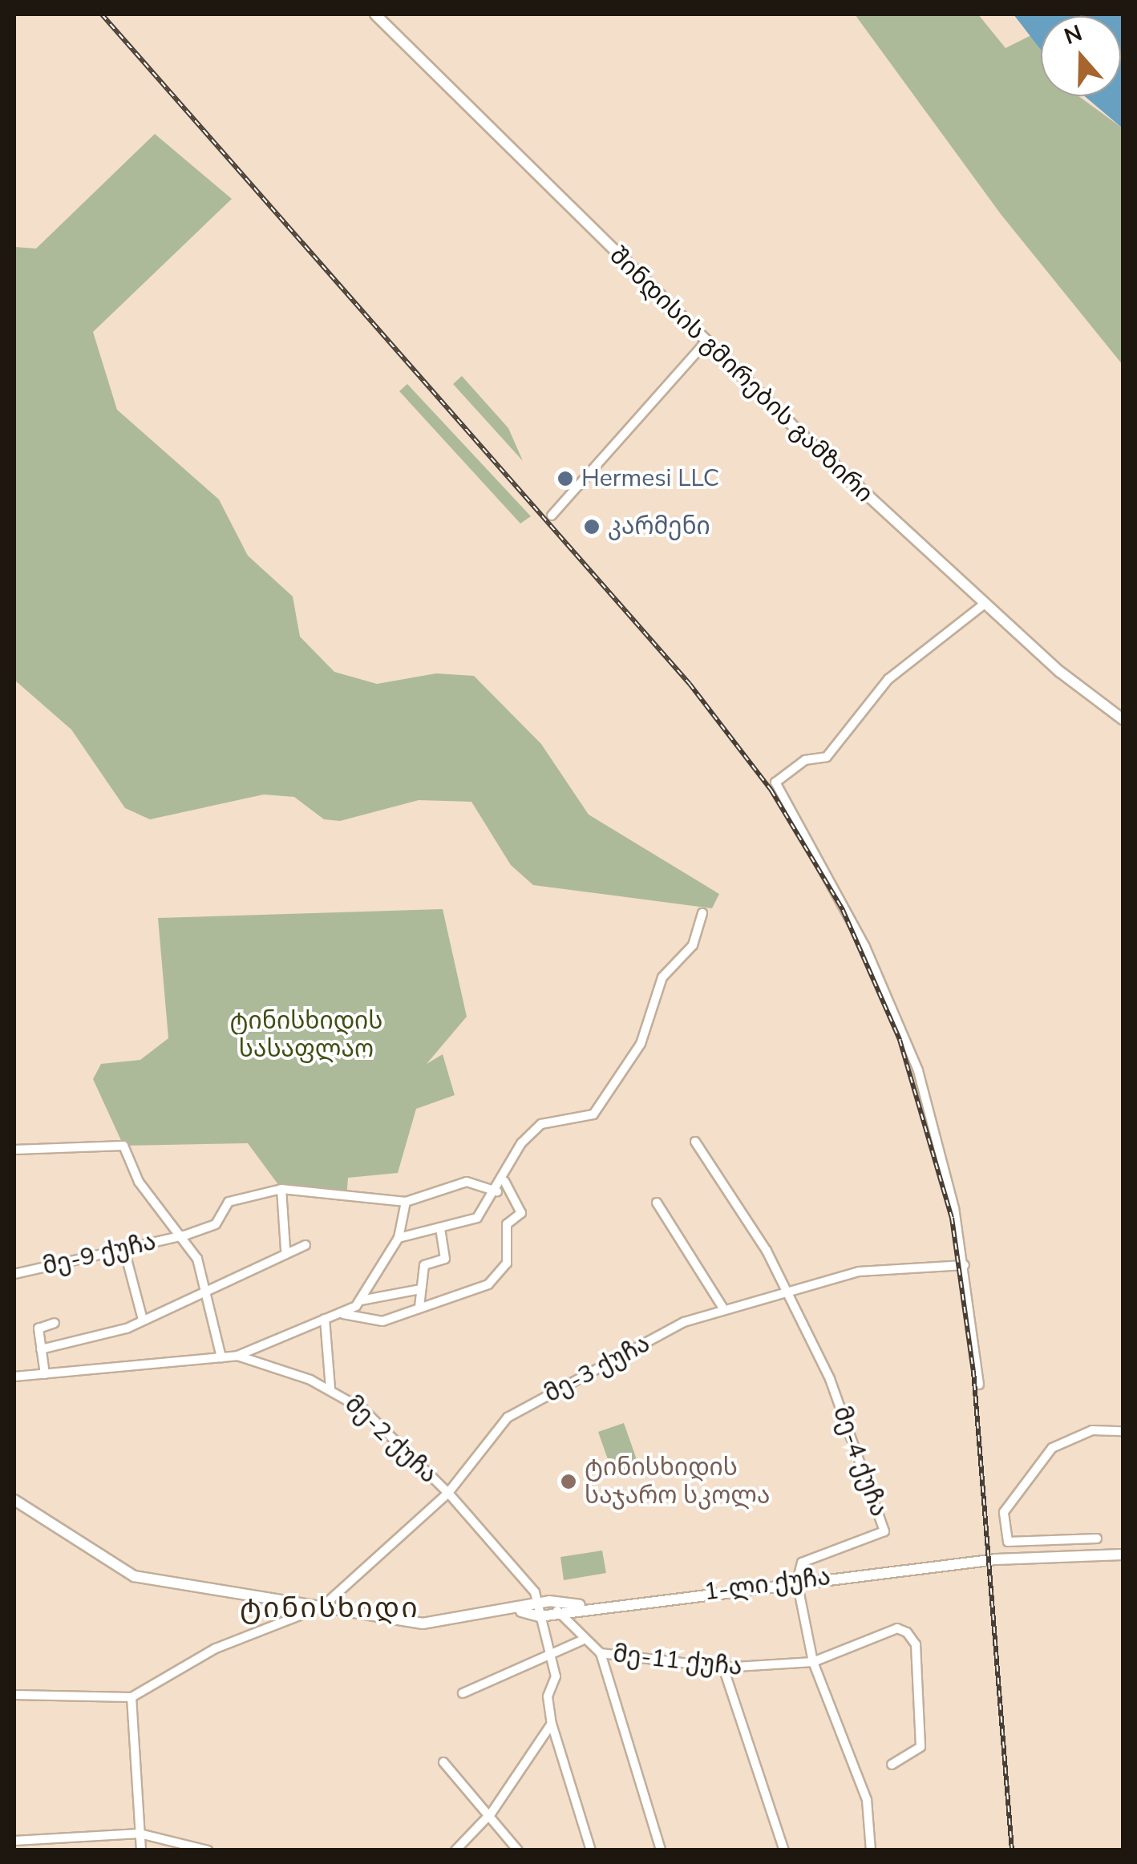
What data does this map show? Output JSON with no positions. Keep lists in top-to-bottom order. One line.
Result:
{"streets":{"main road":["შინდისის გმირების გამზირი","1-ლი ქუჩა"],"street":["მე-9 ქუჩა","მე-3 ქუჩა","მე-2 ქუჩა","მე-4 ქუჩა","მე-11 ქუჩა"]},"crossings":[["მე-3 ქუჩა","მე-2 ქუჩა"],["მე-3 ქუჩა","მე-4 ქუჩა"],["მე-3 ქუჩა","1-ლი ქუჩა"],["მე-2 ქუჩა","1-ლი ქუჩა"],["მე-2 ქუჩა","მე-11 ქუჩა"],["მე-4 ქუჩა","1-ლი ქუჩა"],["1-ლი ქუჩა","მე-11 ქუჩა"]],"districts":["ტინისხიდი"],"parks":["ტინისხიდის სასაფლაო"],"places":["Hermesi LLC","კარმენი","ტინისხიდის საჯარო სკოლა"],"north":"top"}
